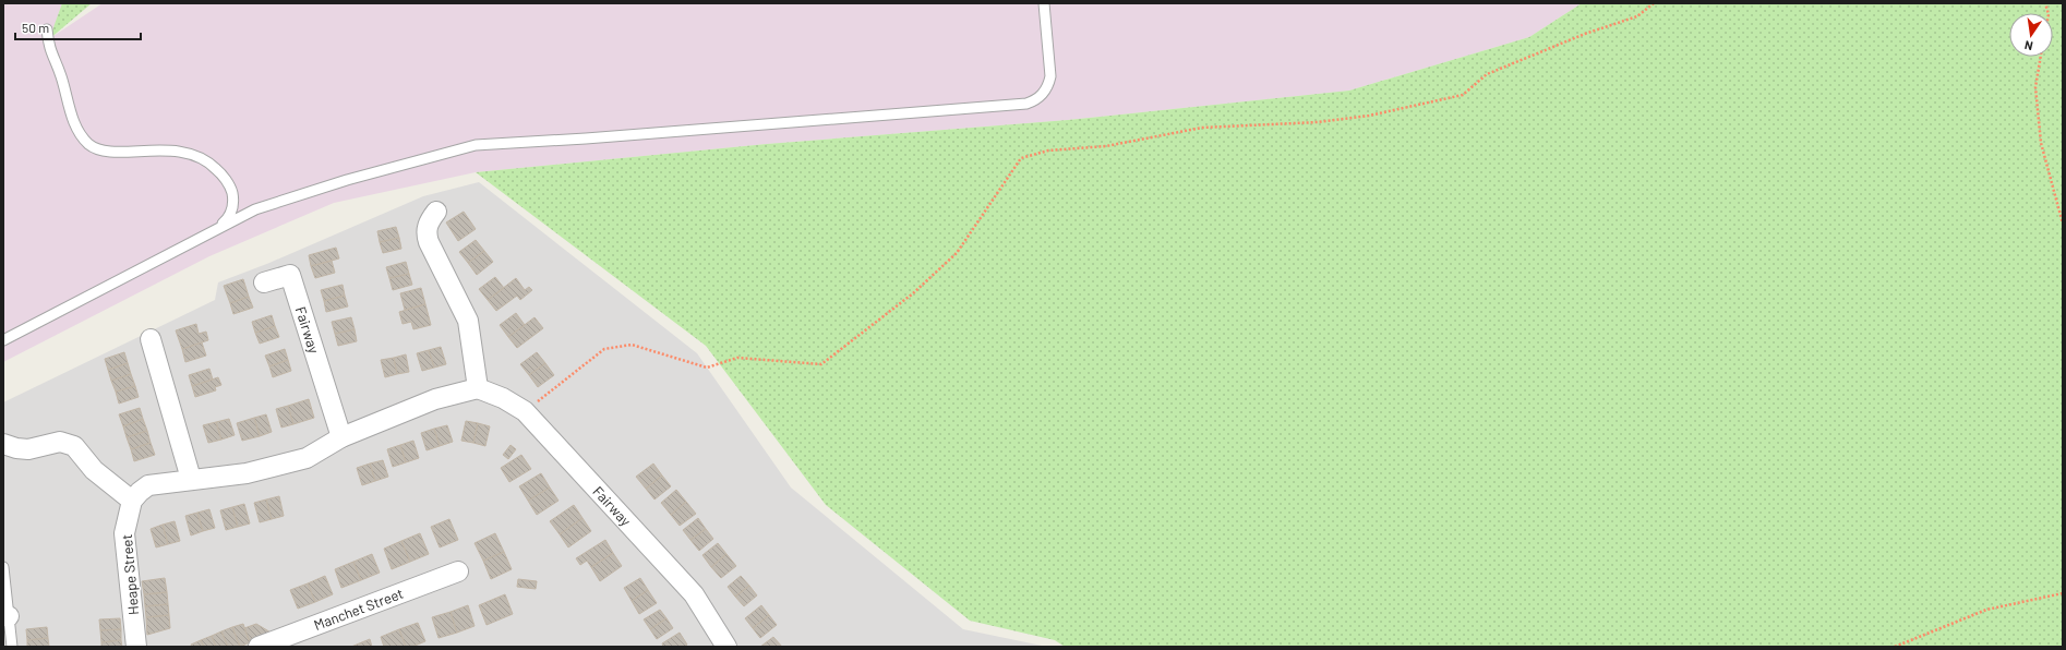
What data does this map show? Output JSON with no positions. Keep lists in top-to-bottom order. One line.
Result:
{"streets":{"street":["Fairway","Heape Street","Manchet Street"]},"scale_bar":"50 m","north":"bottom"}
